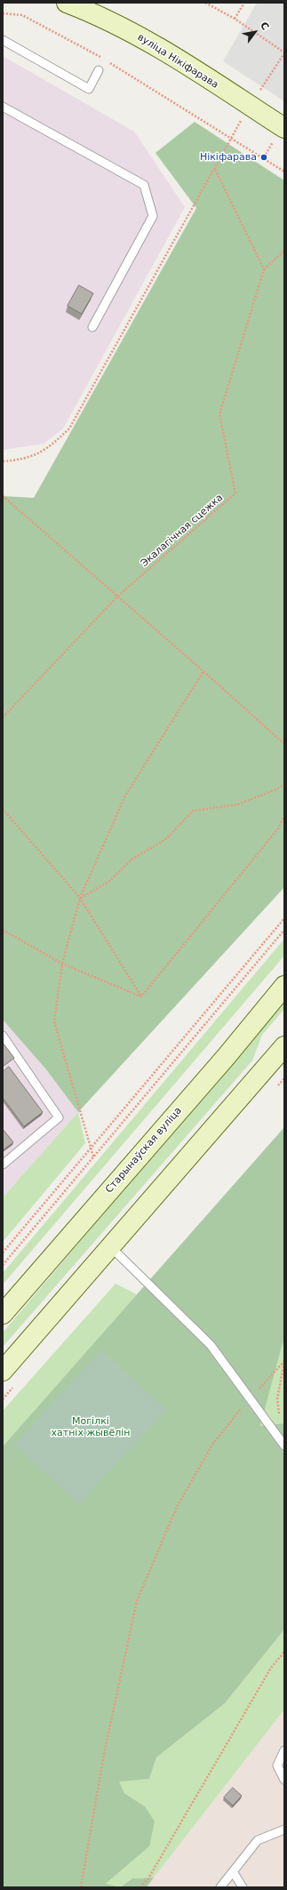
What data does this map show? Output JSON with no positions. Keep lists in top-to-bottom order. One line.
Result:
{"streets":{"main road":["вуліца Нікіфарава","Старынаўская вуліца"],"path":["Экалагічная сцежка"]},"parks":["Могілкі хатніх жывёлін"],"places":["Нікіфарава"],"north":"top right"}
